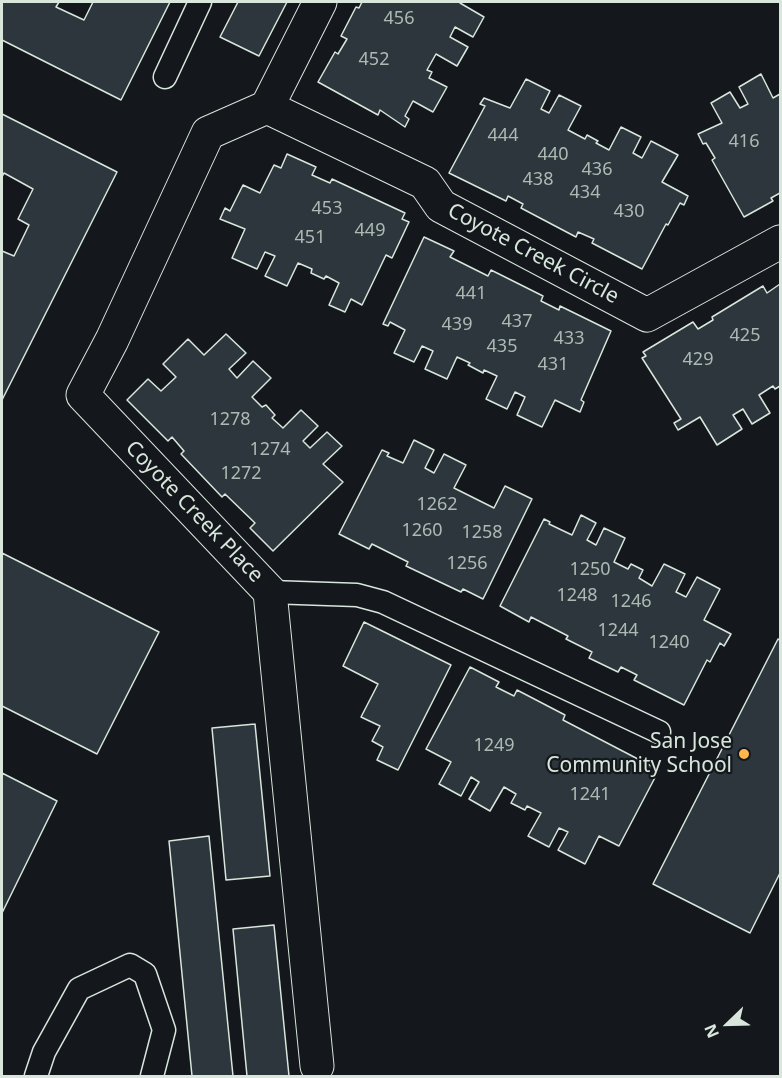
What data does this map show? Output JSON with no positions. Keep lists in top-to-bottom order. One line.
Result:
{"streets":{"street":["Coyote Creek Circle","Coyote Creek Place"]},"crossings":[["Coyote Creek Circle","Coyote Creek Place"]],"places":["San Jose Community School"],"house_numbers":["456","452","444","416","440","436","438","434","453","430","449","451","441","437","439","425","433","435","429","431","1278","1274","1272","1262","1260","1258","1256","1250","1248","1246","1244","1240","1249","1241"],"north":"bottom left"}
